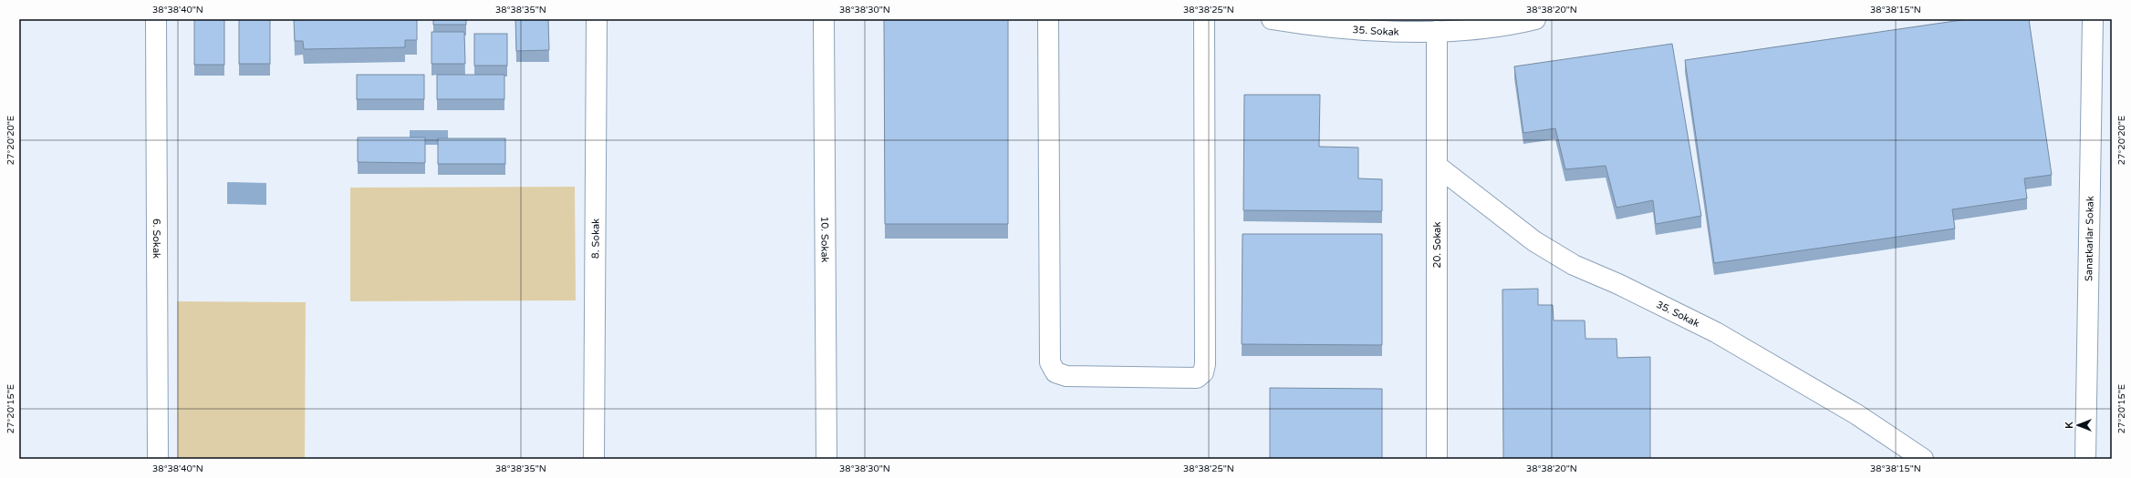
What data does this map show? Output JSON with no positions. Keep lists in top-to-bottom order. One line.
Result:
{"streets":{"street":["35. Sokak","6. Sokak","8. Sokak","10. Sokak","Sanatkarlar Sokak","20. Sokak"]},"crossings":[["35. Sokak","20. Sokak"]],"north":"left","coordinates":["38°38'40\"N","38°38'35\"N","38°38'30\"N","38°38'25\"N","38°38'20\"N","38°38'15\"N","27°20'20\"E","27°20'15\"E"]}
